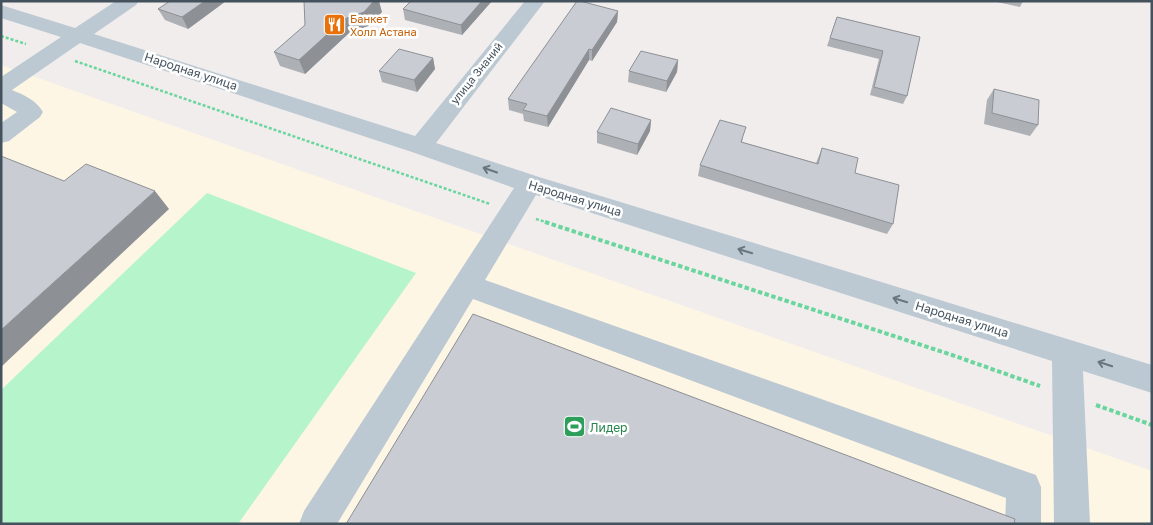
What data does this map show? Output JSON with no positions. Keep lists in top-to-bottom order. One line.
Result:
{"streets":{"street":["Народная улица","улица Знаний"]},"crossings":[["Народная улица","улица Знаний"]],"places":{"restaurant":["Банкет Холл Астана"],"sports":["Лидер"]}}
